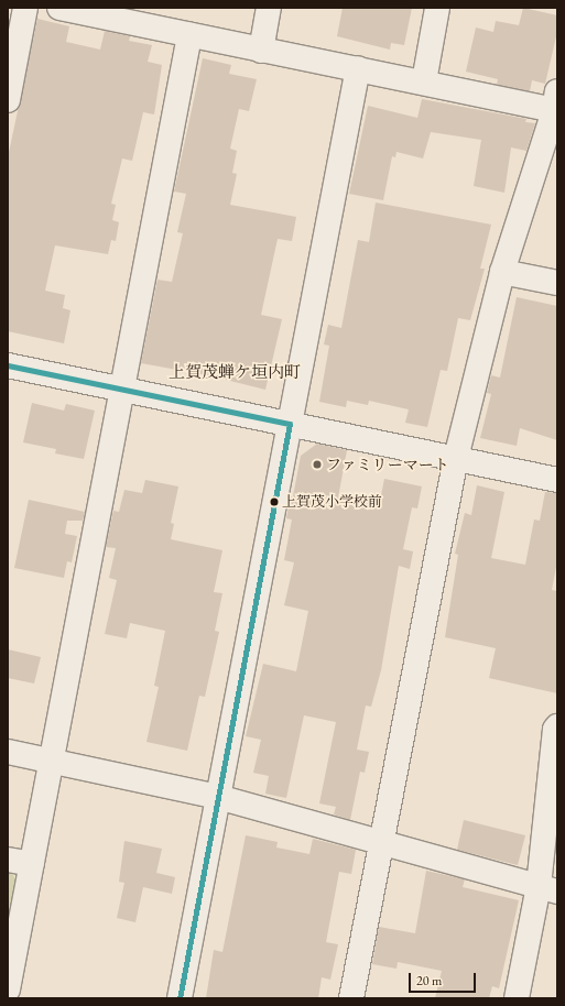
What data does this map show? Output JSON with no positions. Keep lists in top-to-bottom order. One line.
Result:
{"districts":["上賀茂蝉ケ垣内町"],"places":["ファミリーマート","上賀茂小学校前"],"scale_bar":"20 m"}
